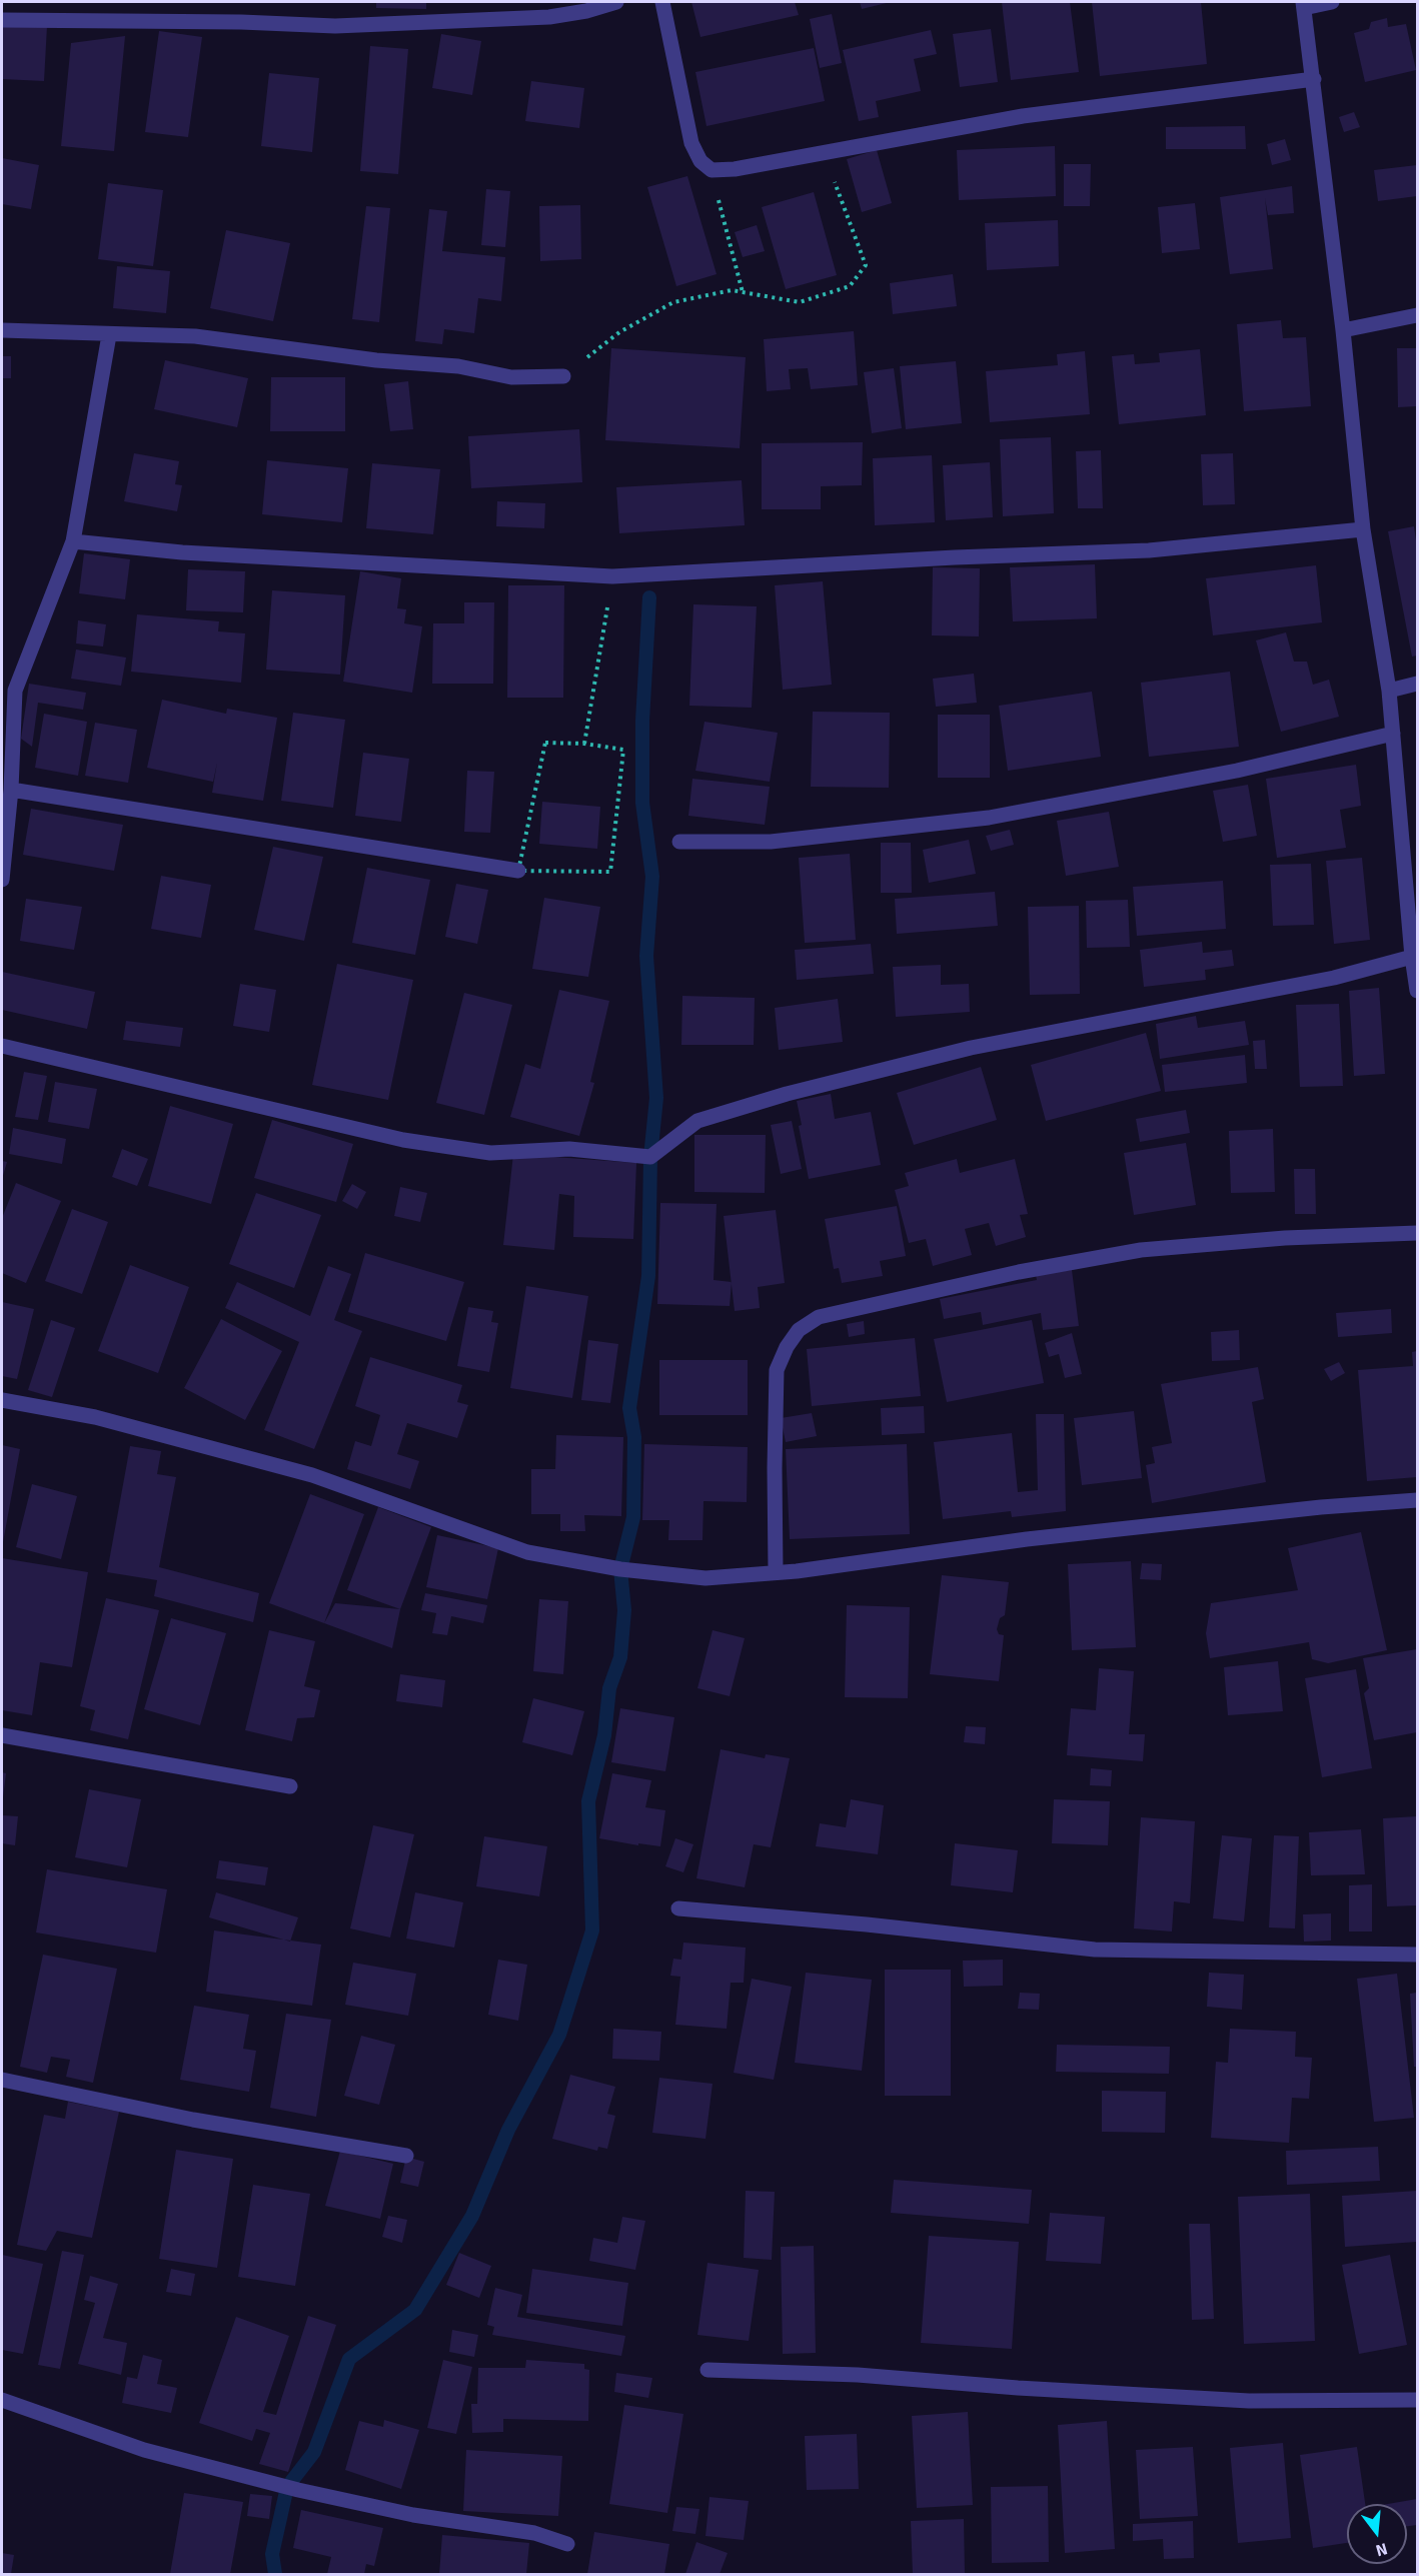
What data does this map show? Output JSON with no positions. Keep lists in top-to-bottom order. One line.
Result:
{"north":"bottom"}
